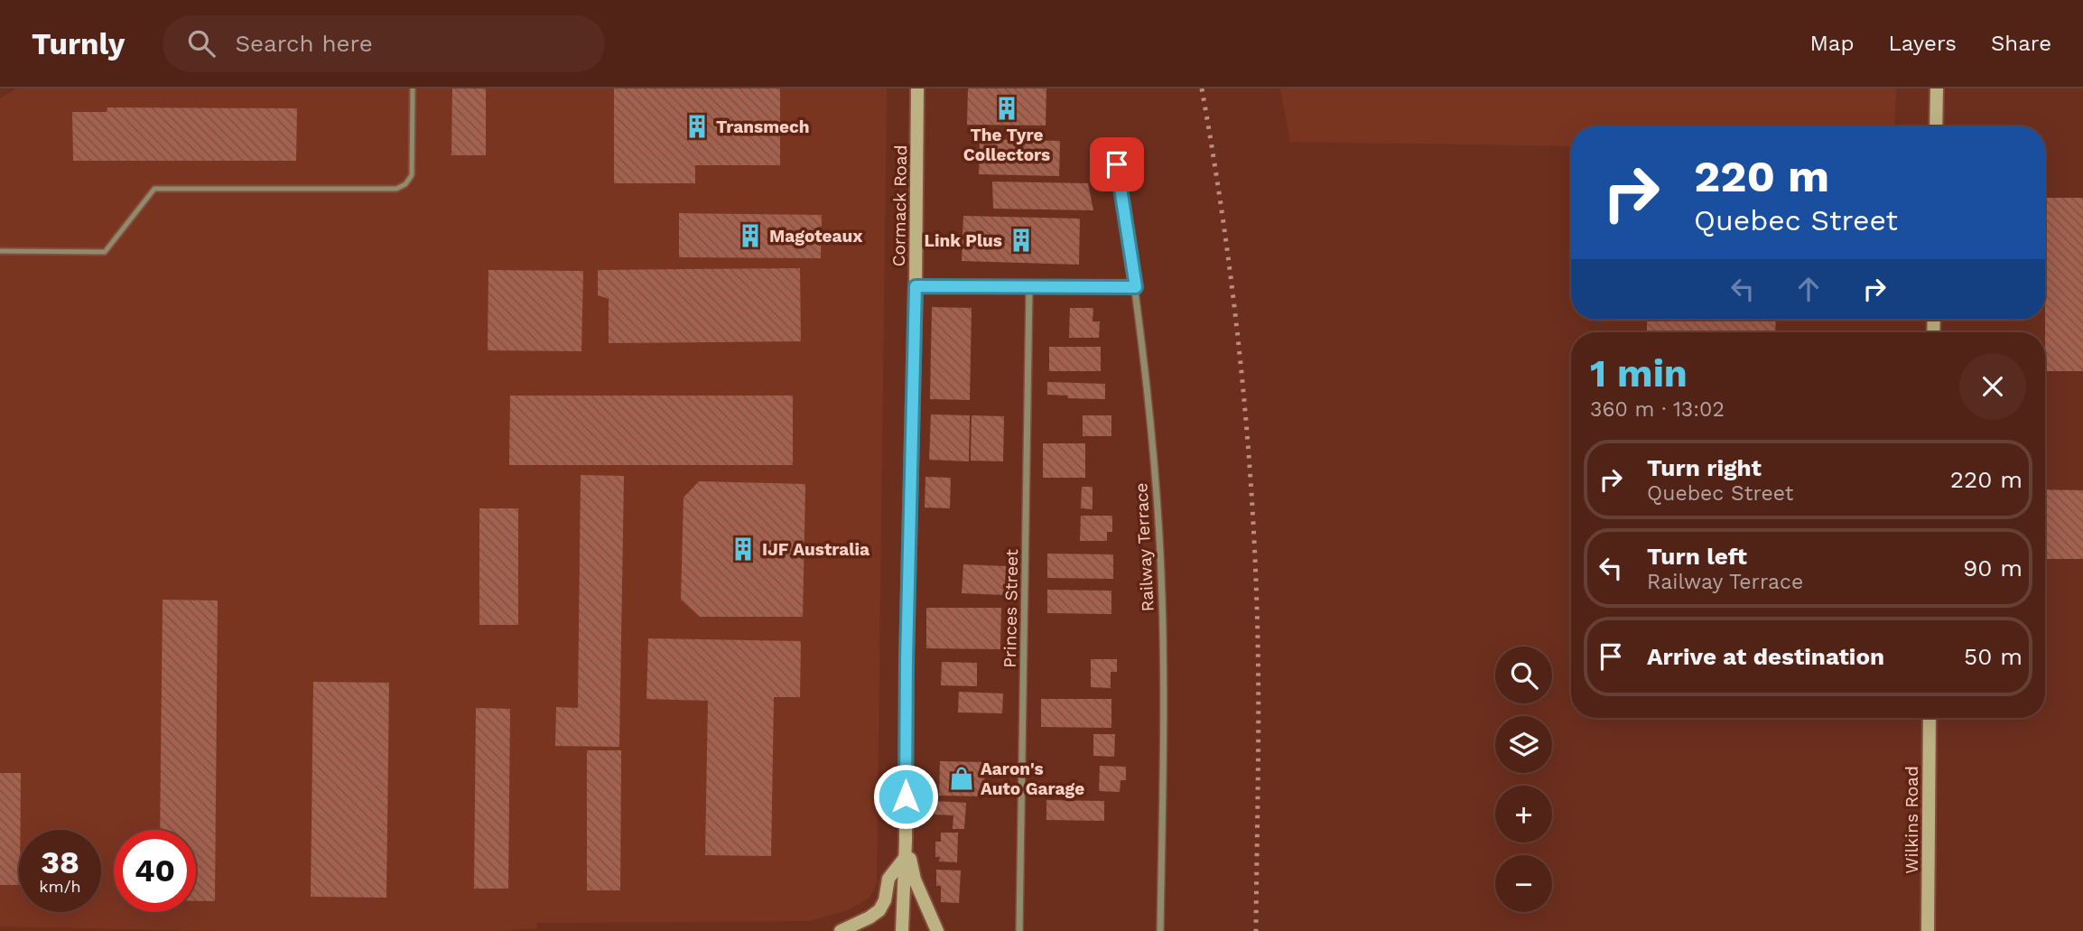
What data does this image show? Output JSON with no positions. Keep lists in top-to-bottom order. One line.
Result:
{"streets":{"street":["Cormack Road","Railway Terrace","Princes Street","Wilkins Road"]},"places":{"building":["The Tyre Collectors","Transmech","Magoteaux","Link Plus","IJF Australia"],"shop":["Aaron's Auto Garage"]},"page":{"header":"Turnly","search":"Search here","nav":["Map","Layers","Share"],"turn":["220 m","Quebec Street"],"heading":["1 min","360 m · 13:02"],"list":[{"name":"Turn right","note":"Quebec Street","value":"220 m"},{"name":"Turn left","note":"Railway Terrace","value":"90 m"},{"name":"Arrive at destination","value":"50 m"}],"map_buttons":["+","−"],"speed":"38 km/h","limit":"40"}}
